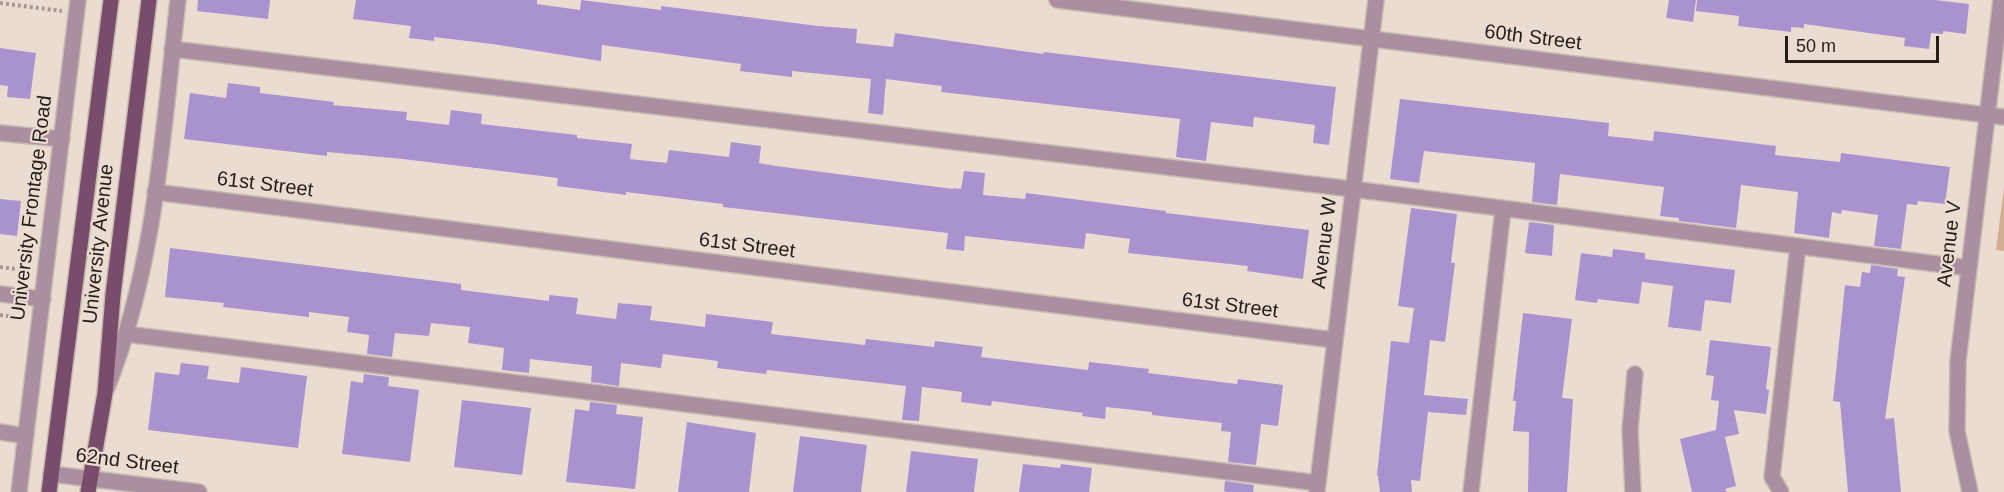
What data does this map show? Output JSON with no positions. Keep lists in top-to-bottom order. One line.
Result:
{"streets":{"main road":["University Avenue"],"street":["60th Street","61st Street","University Frontage Road","Avenue W","Avenue V","62nd Street"]},"crossings":[["60th Street","Avenue W"],["60th Street","Avenue V"],["61st Street","Avenue W"],["University Avenue","62nd Street"]],"scale_bar":"50 m"}
